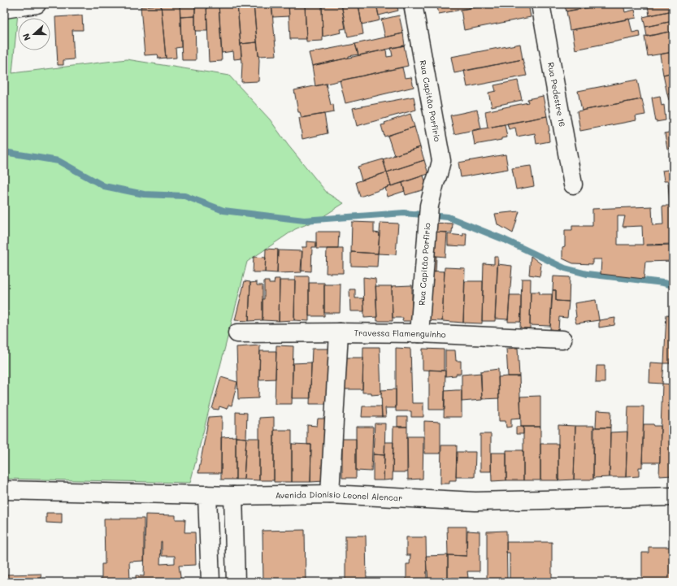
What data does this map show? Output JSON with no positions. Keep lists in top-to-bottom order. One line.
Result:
{"streets":{"street":["Rua Pedestre 16","Rua Capitão Porfírio","Rua Capitão Porfirio","Travessa Flamenguinho","Avenida Dionísio Leonel Alencar"]},"crossings":[["Rua Capitão Porfírio","Rua Capitão Porfirio"],["Rua Capitão Porfirio","Travessa Flamenguinho"]],"north":"left"}
